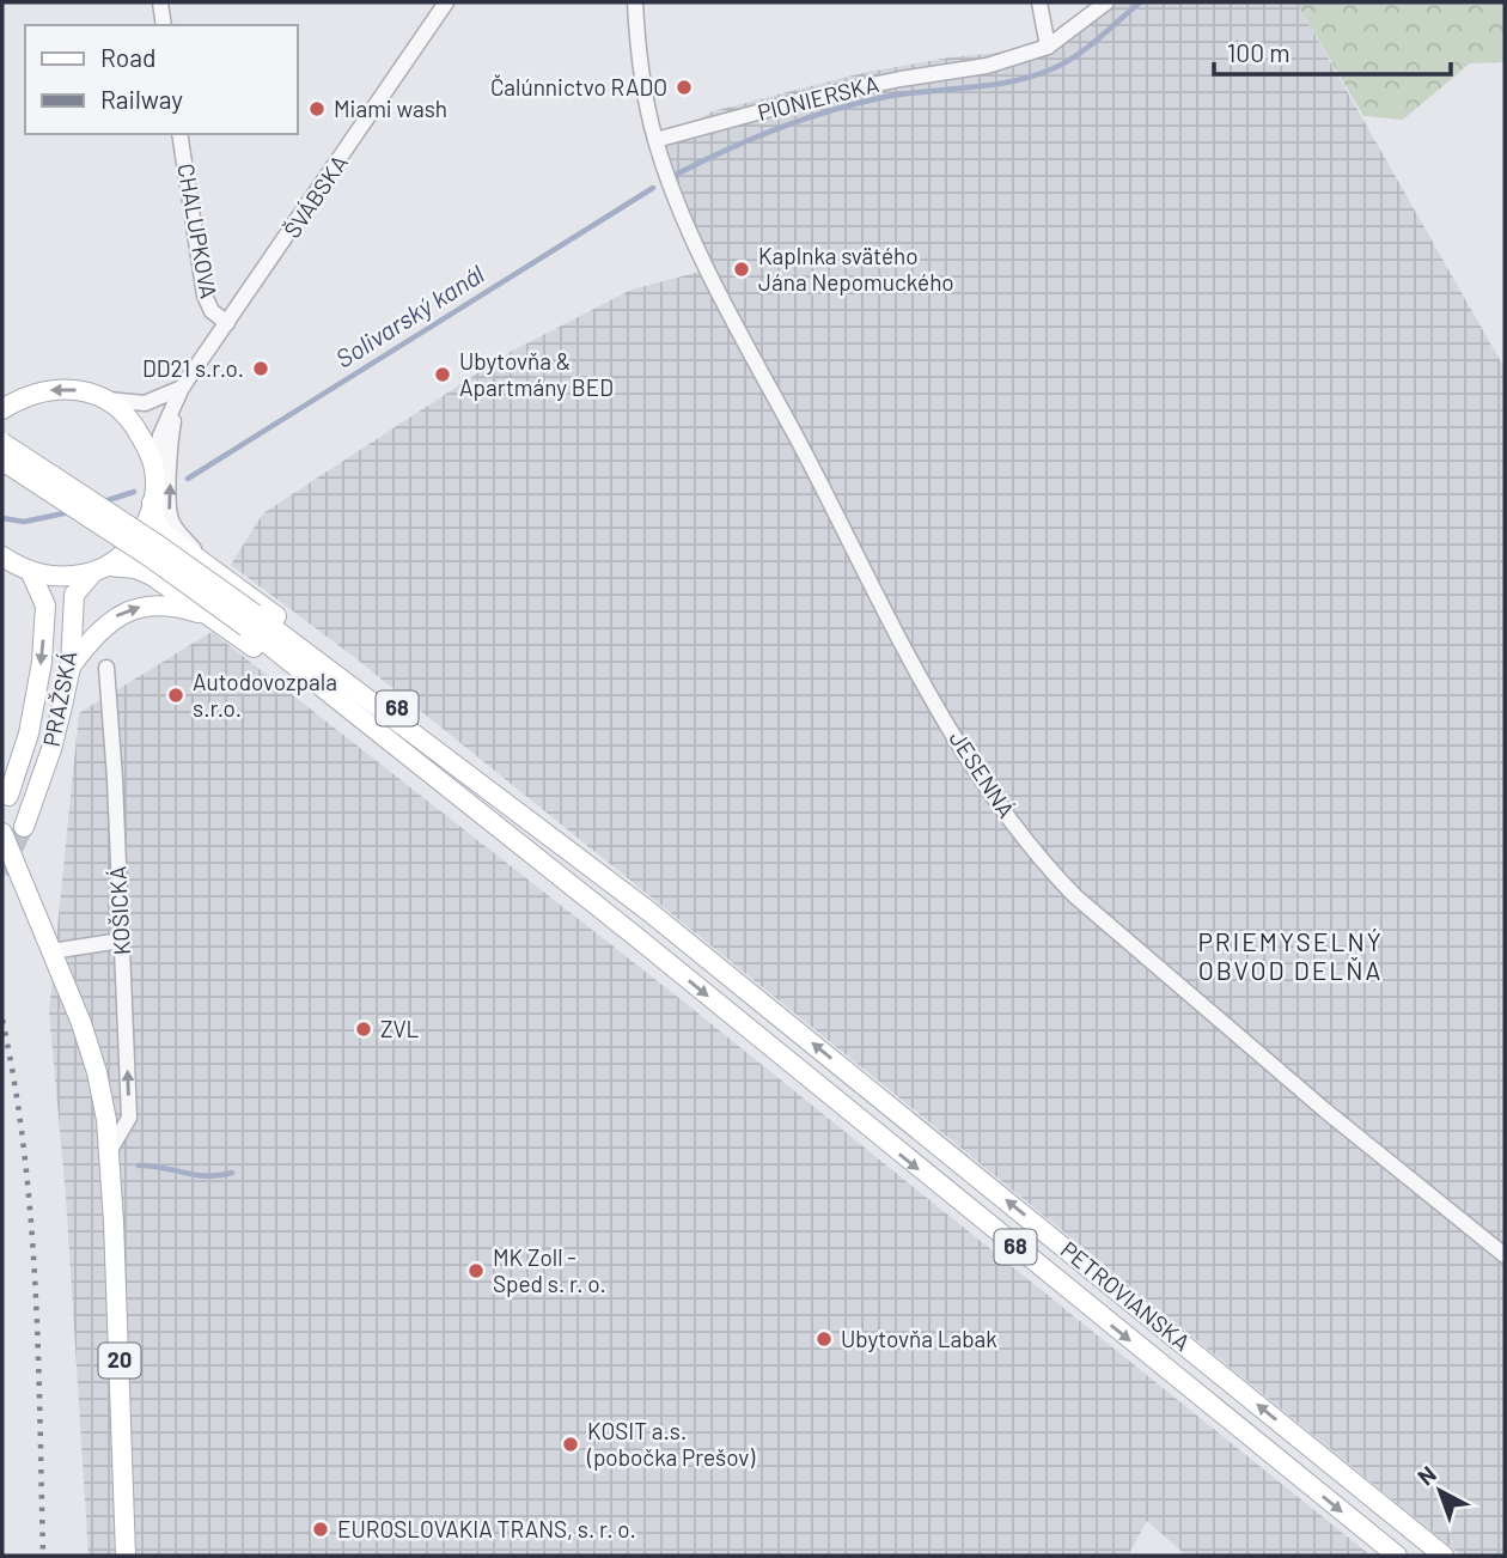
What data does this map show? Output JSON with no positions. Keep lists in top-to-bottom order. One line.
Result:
{"streets":{"main road":["PRAŽSKÁ","68","KOŠICKÁ","PETROVIANSKA","20"],"street":["PIONIERSKA","ŠVÁBSKA","CHALUPKOVA","JESENNÁ"]},"crossings":[["PIONIERSKA","JESENNÁ"],["ŠVÁBSKA","CHALUPKOVA"],["PRAŽSKÁ","68"],["68","PETROVIANSKA"]],"districts":["PRIEMYSELNÝ OBVOD DELŇA"],"water":["Solivarský kanál"],"places":["Čalúnnictvo RADO","Miami wash","Kaplnka svätého Jána Nepomuckého","DD21 s.r.o.","Ubytovňa & Apartmány BED","Autodovozpala s.r.o.","ZVL","MK Zoll - Sped s. r. o.","Ubytovňa Labak","KOSIT a.s. (pobočka Prešov)","EUROSLOVAKIA TRANS, s. r. o."],"legend":["Road","Railway"],"scale_bar":"100 m","north":"top left"}
